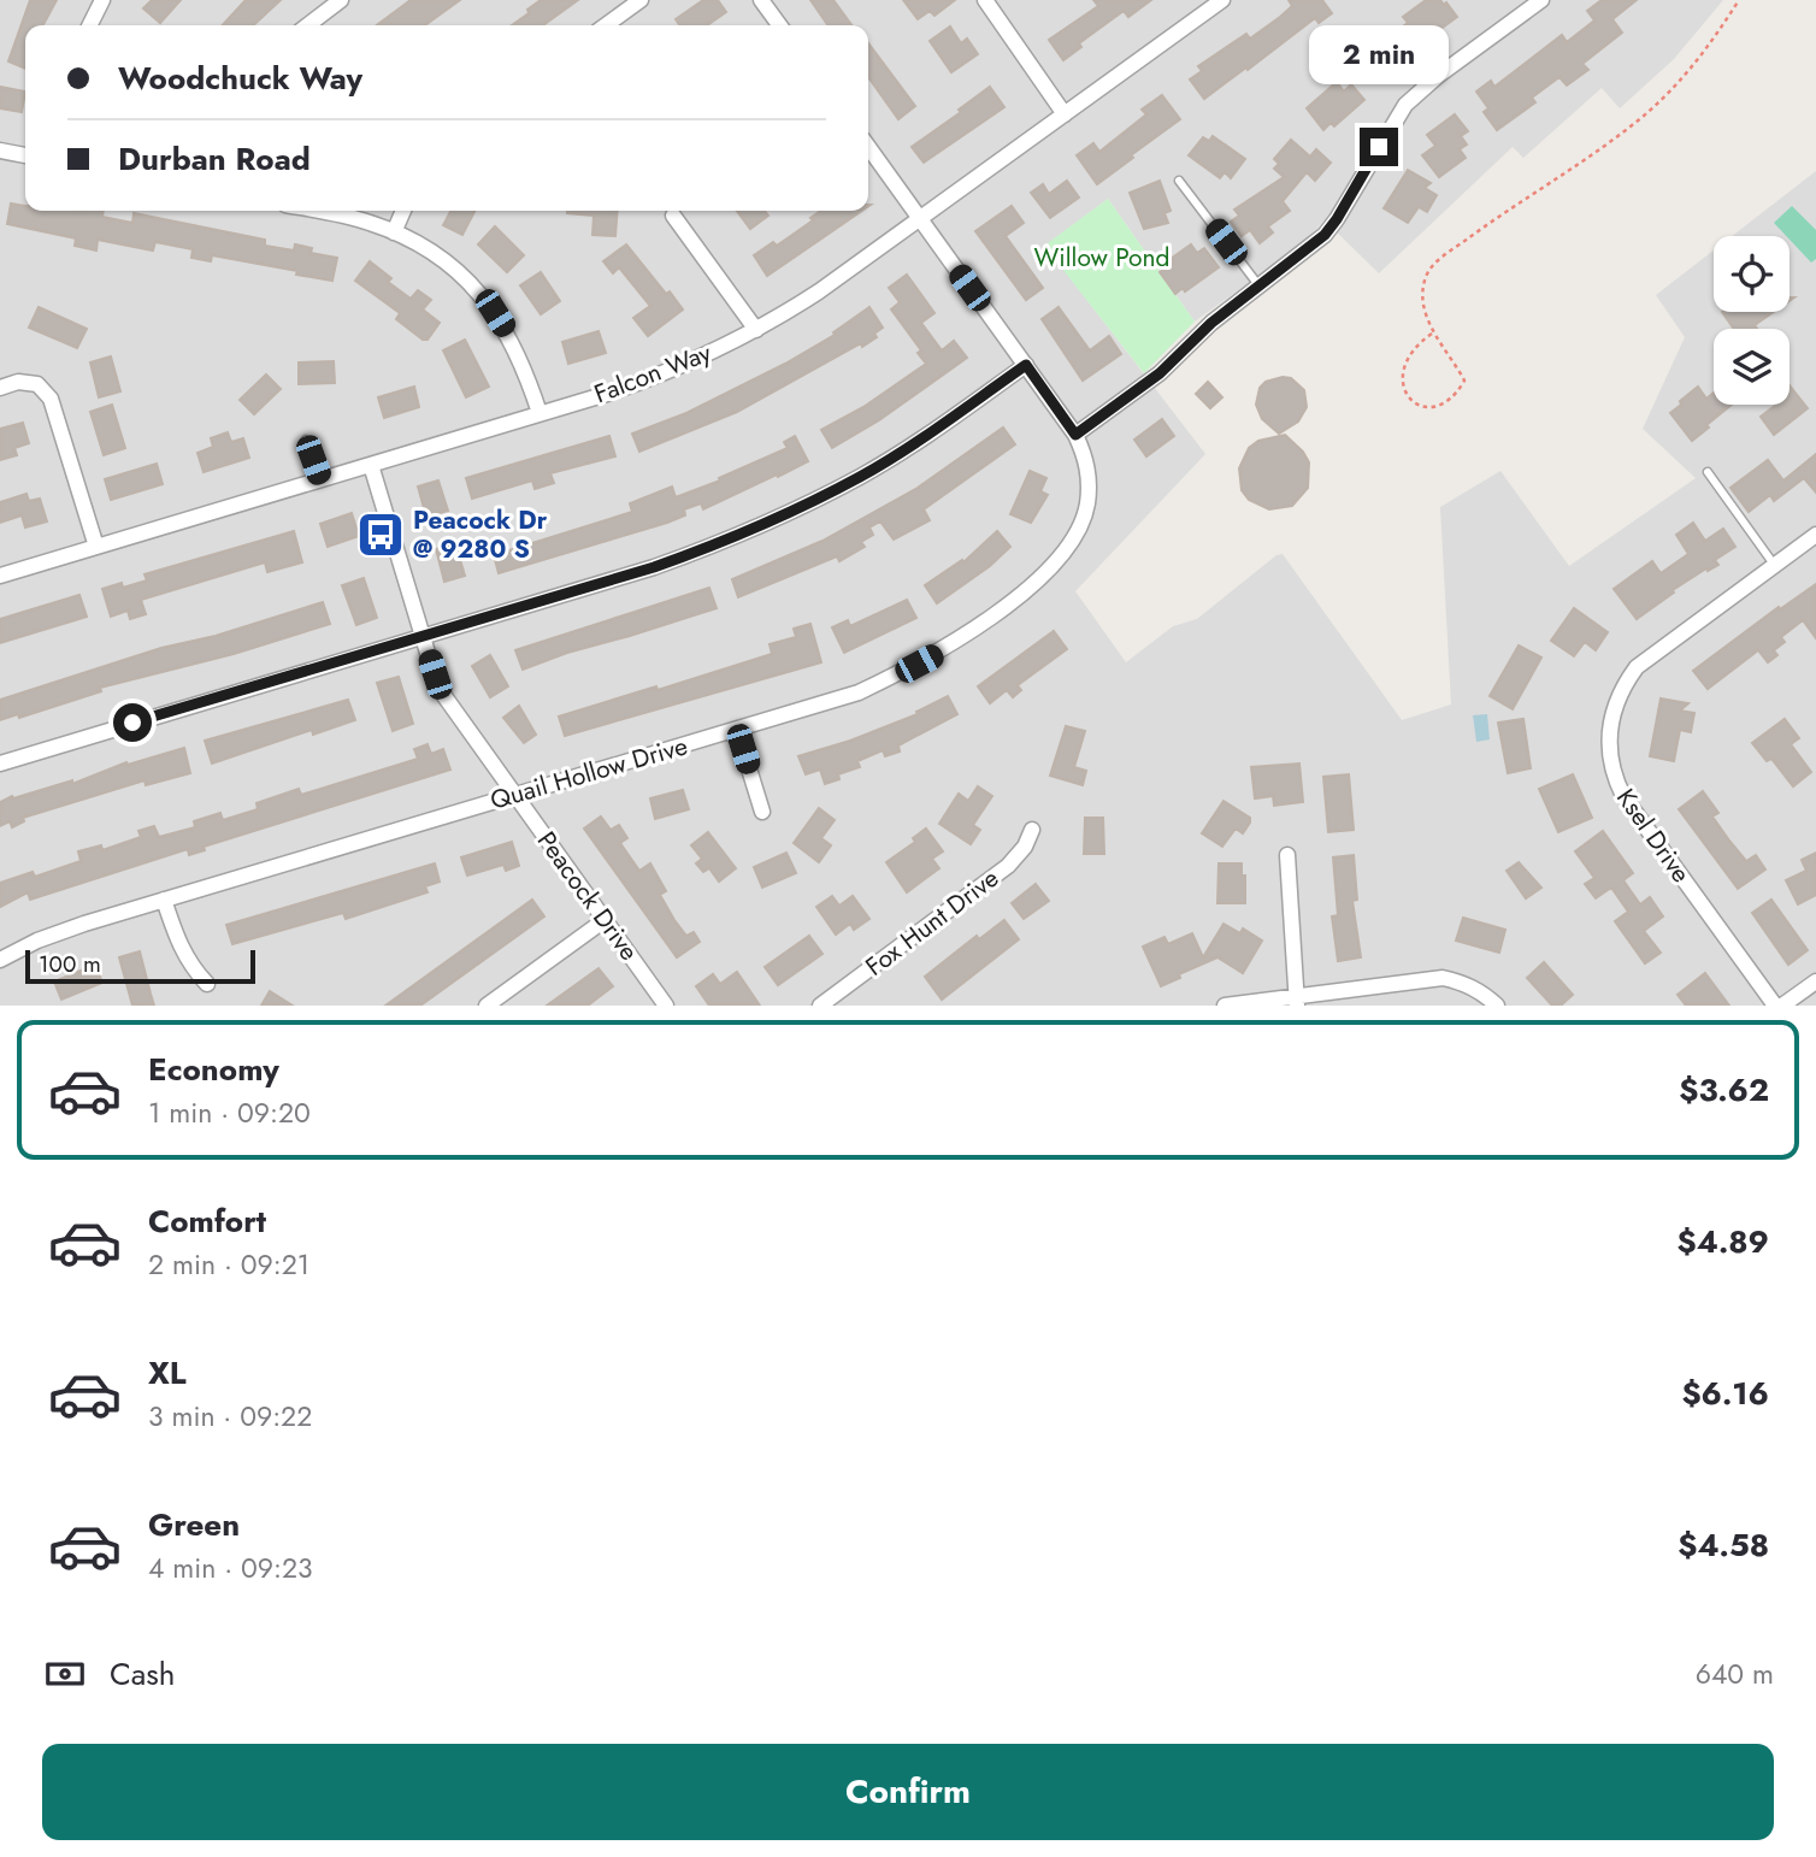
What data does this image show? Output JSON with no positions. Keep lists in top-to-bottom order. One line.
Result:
{"streets":{"street":["Falcon Way","Quail Hollow Drive","Ksel Drive","Peacock Drive","Fox Hunt Drive"]},"crossings":[["Falcon Way","Quail Hollow Drive"],["Falcon Way","Peacock Drive"],["Quail Hollow Drive","Peacock Drive"]],"parks":["Willow Pond"],"places":{"bus stop":["Peacock Dr @ 9280 S"]},"scale_bar":"100 m","page":{"bubble":"2 min","banner":["Woodchuck Way","Durban Road"],"scale":"100 m","list":[{"name":"Economy","note":"1 min · 09:20","value":"$3.62"},{"name":"Comfort","note":"2 min · 09:21","value":"$4.89"},{"name":"XL","note":"3 min · 09:22","value":"$6.16"},{"name":"Green","note":"4 min · 09:23","value":"$4.58"}],"pay":["Cash","640 m"],"buttons":"Confirm"}}
